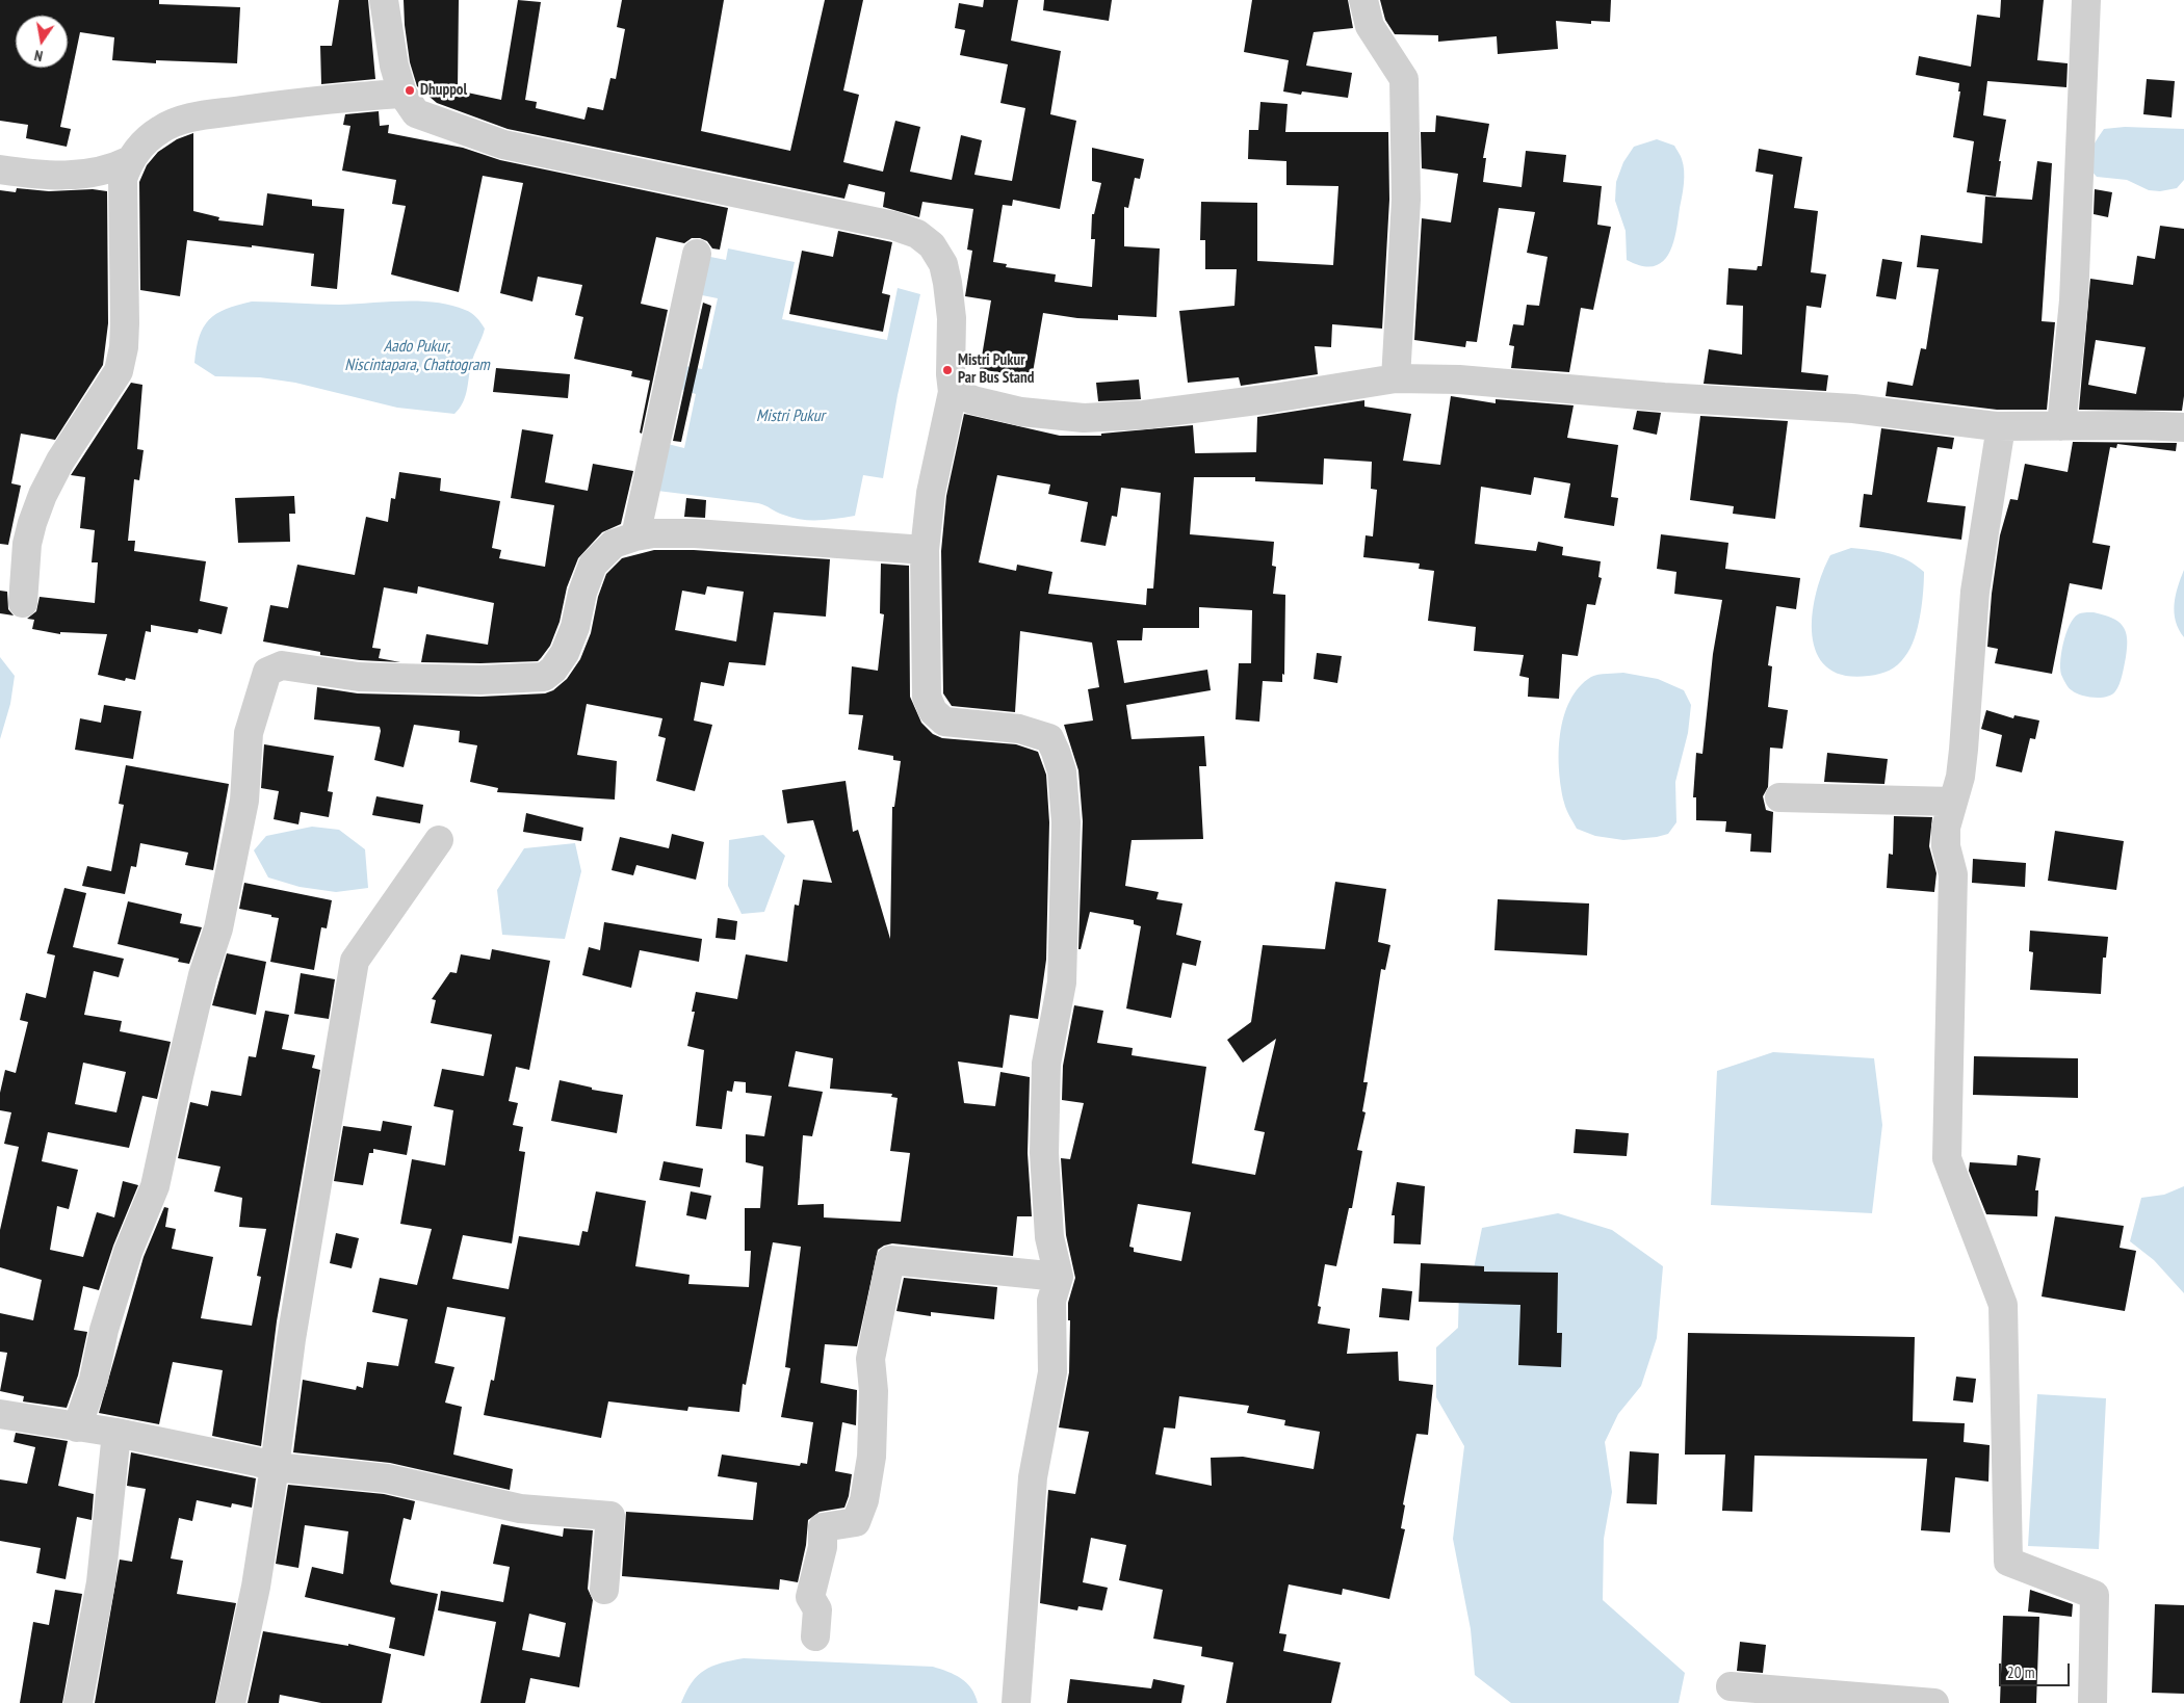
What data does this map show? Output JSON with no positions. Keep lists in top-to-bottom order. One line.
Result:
{"water":["Aado Pukur, Niscintapara, Chattogram","Mistri Pukur"],"places":["Dhuppol","Mistri Pukur Par Bus Stand"],"scale_bar":"20 m","north":"bottom"}
